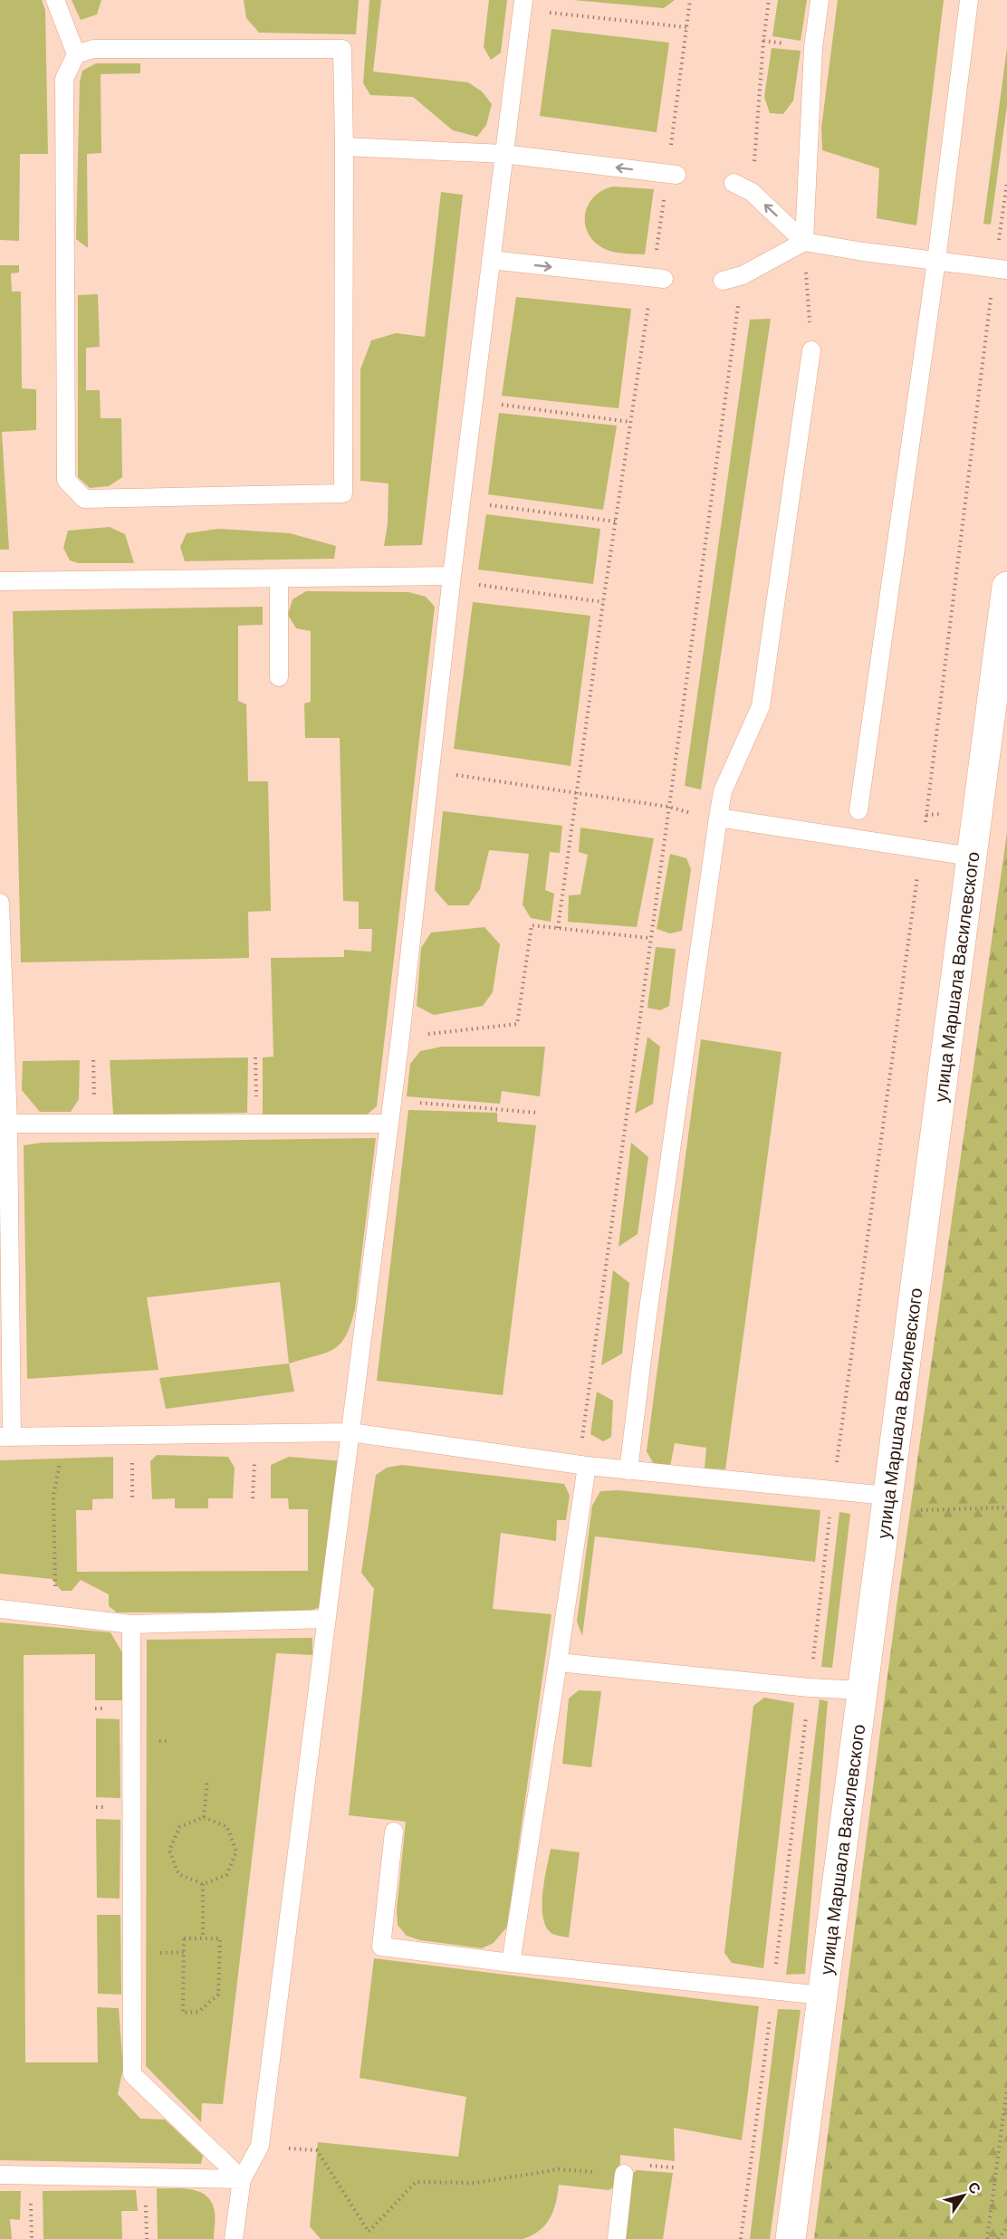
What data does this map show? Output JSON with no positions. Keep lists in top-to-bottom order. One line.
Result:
{"streets":{"main road":["улица Маршала Василевского"]},"north":"top right"}
